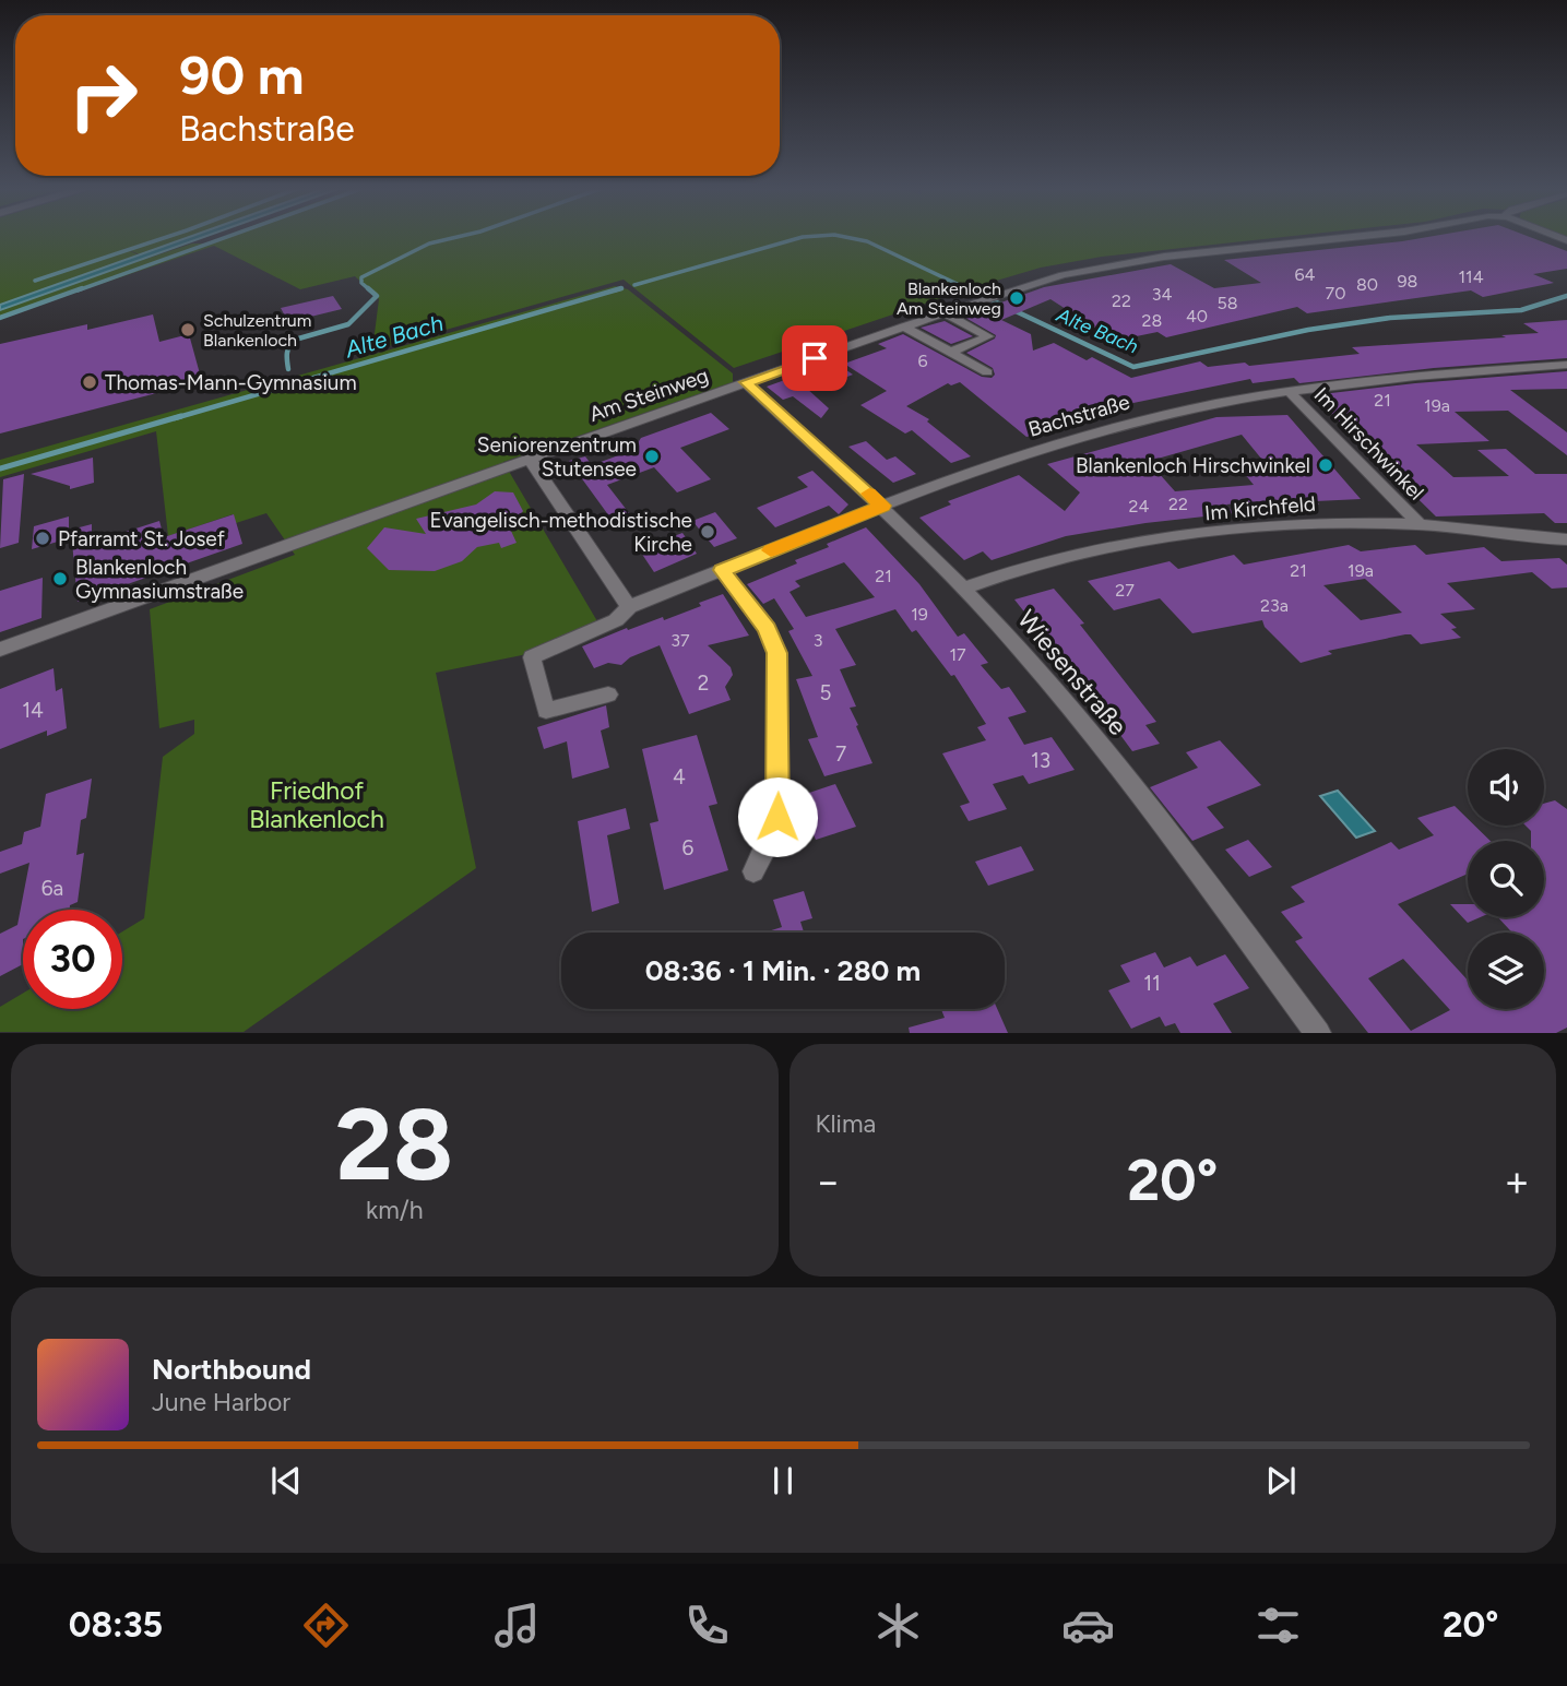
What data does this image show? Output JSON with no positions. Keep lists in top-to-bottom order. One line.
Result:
{"streets":{"street":["Am Steinweg","Bachstraße","Im Hirschwinkel","Im Kirchfeld","Wiesenstraße"]},"crossings":[["Am Steinweg","Wiesenstraße"],["Bachstraße","Im Hirschwinkel"],["Bachstraße","Wiesenstraße"],["Im Hirschwinkel","Im Kirchfeld"],["Im Kirchfeld","Wiesenstraße"]],"water":["Alte Bach"],"parks":["Friedhof Blankenloch"],"places":["Blankenloch Am Steinweg","Schulzentrum Blankenloch","Thomas-Mann-Gymnasium","Seniorenzentrum Stutensee","Blankenloch Hirschwinkel","Evangelisch-methodistische Kirche","Pfarramt St. Josef","Blankenloch Gymnasiumstraße"],"house_numbers":["64","114","98","80","70","34","22","58","40","28","6","21","19a","22","24","21","19a","21","27","23a","19","37","3","17","2","5","14","7","13","4","6","6a","11"],"page":{"turn":["90 m","Bachstraße"],"limit":"30","trip":"08:36 · 1 Min. · 280 m","tile":[["28","km/h"],"Klima"],"heat":["−","20°","+"],"song":["Northbound","June Harbor"],"tabs":["08:35","20°"]}}
